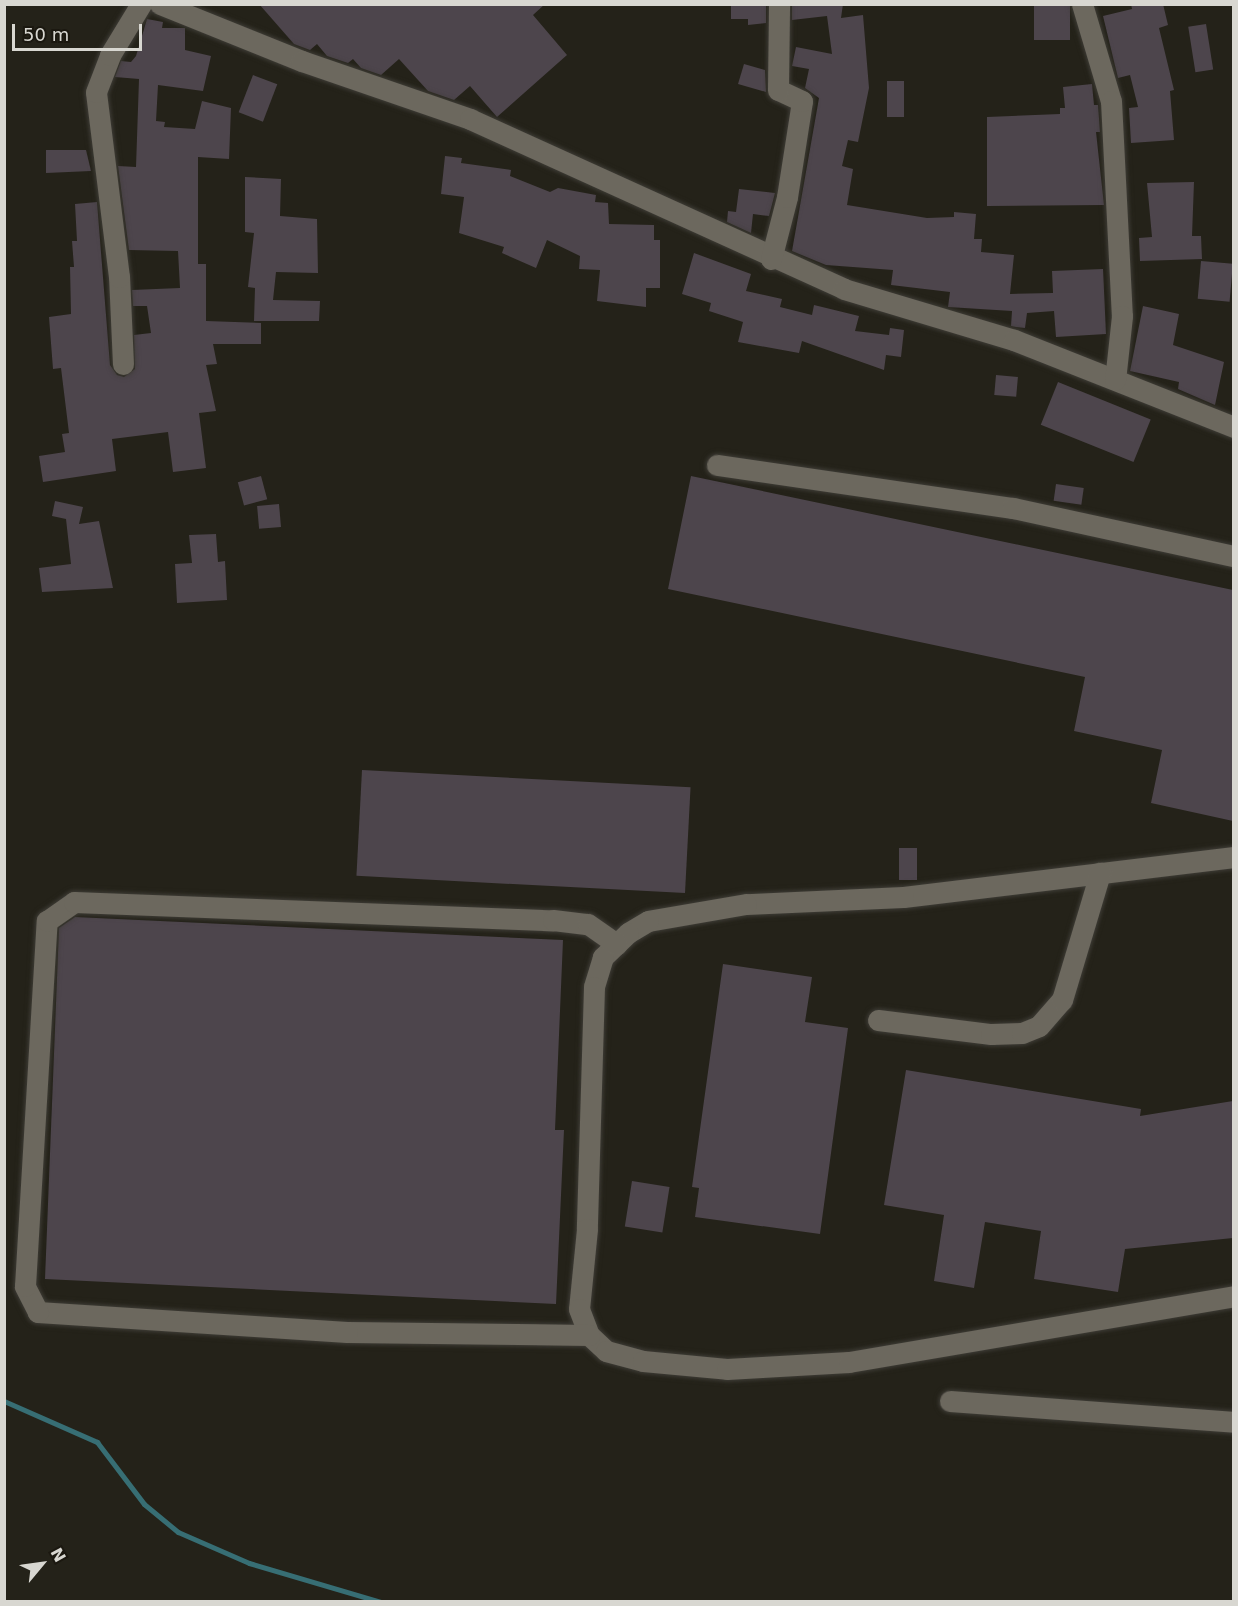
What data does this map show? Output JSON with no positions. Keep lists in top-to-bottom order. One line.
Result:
{"scale_bar":"50 m","north":"top right"}
